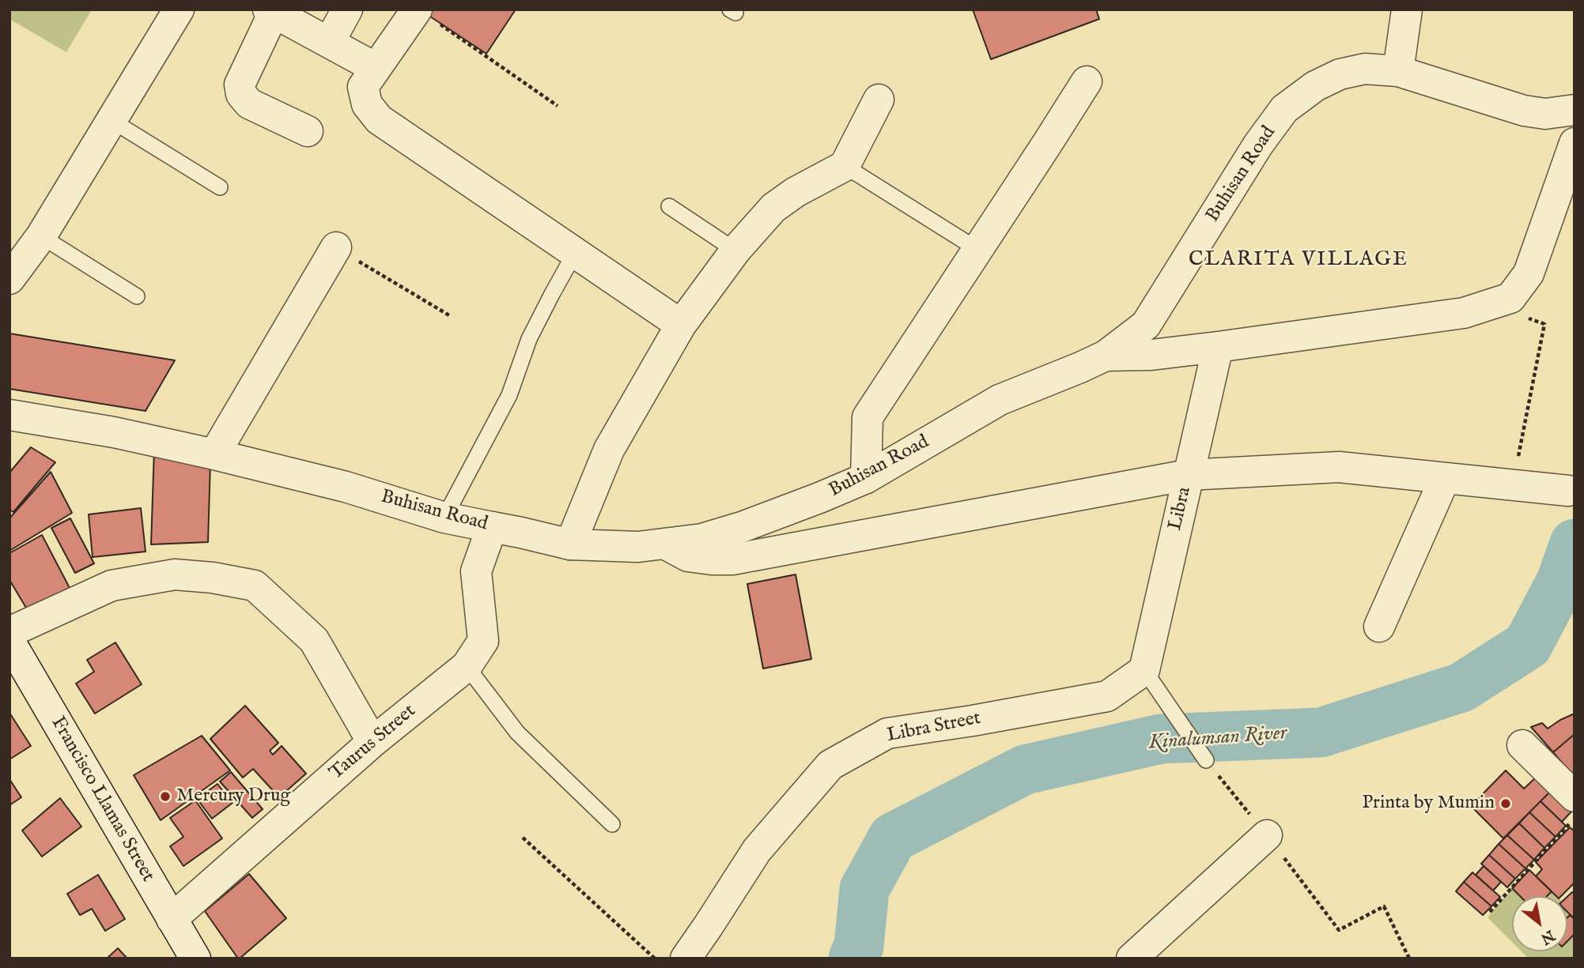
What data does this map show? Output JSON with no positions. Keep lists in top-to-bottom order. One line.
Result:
{"streets":{"street":["Buhisan Road","Libra","Libra Street","Taurus Street","Francisco Llamas Street"]},"crossings":[["Buhisan Road","Taurus Street"],["Libra","Libra Street"],["Taurus Street","Francisco Llamas Street"]],"districts":["CLARITA VILLAGE"],"water":["Kinalumsan River"],"places":["Mercury Drug","Printa by Mumin"],"north":"bottom right"}
